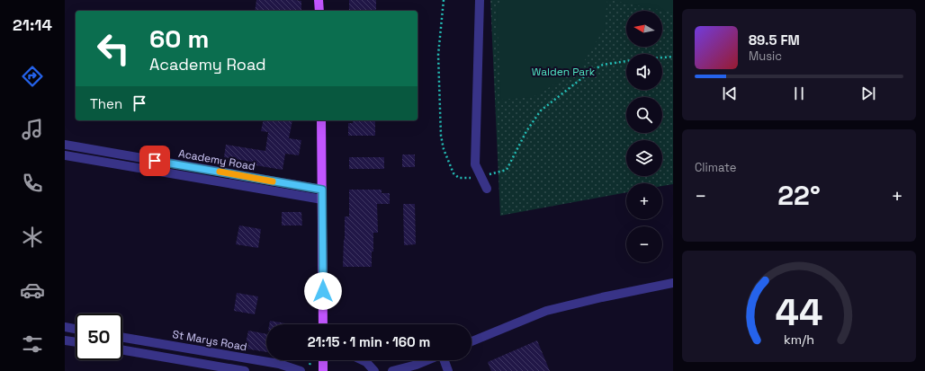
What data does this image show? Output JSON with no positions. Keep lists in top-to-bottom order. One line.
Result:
{"streets":{"street":["Academy Road","St Marys Road"]},"parks":["Walden Park"],"north":"left","page":{"tabs":"21:14","map_buttons":["+","−"],"turn":["60 m","Academy Road"],"song":["89.5 FM","Music"],"then":"Then","tile":"Climate","heat":["−","22°","+"],"limit":"50","trip":"21:15 · 1 min · 160 m","gauge":["44","km/h"]}}
